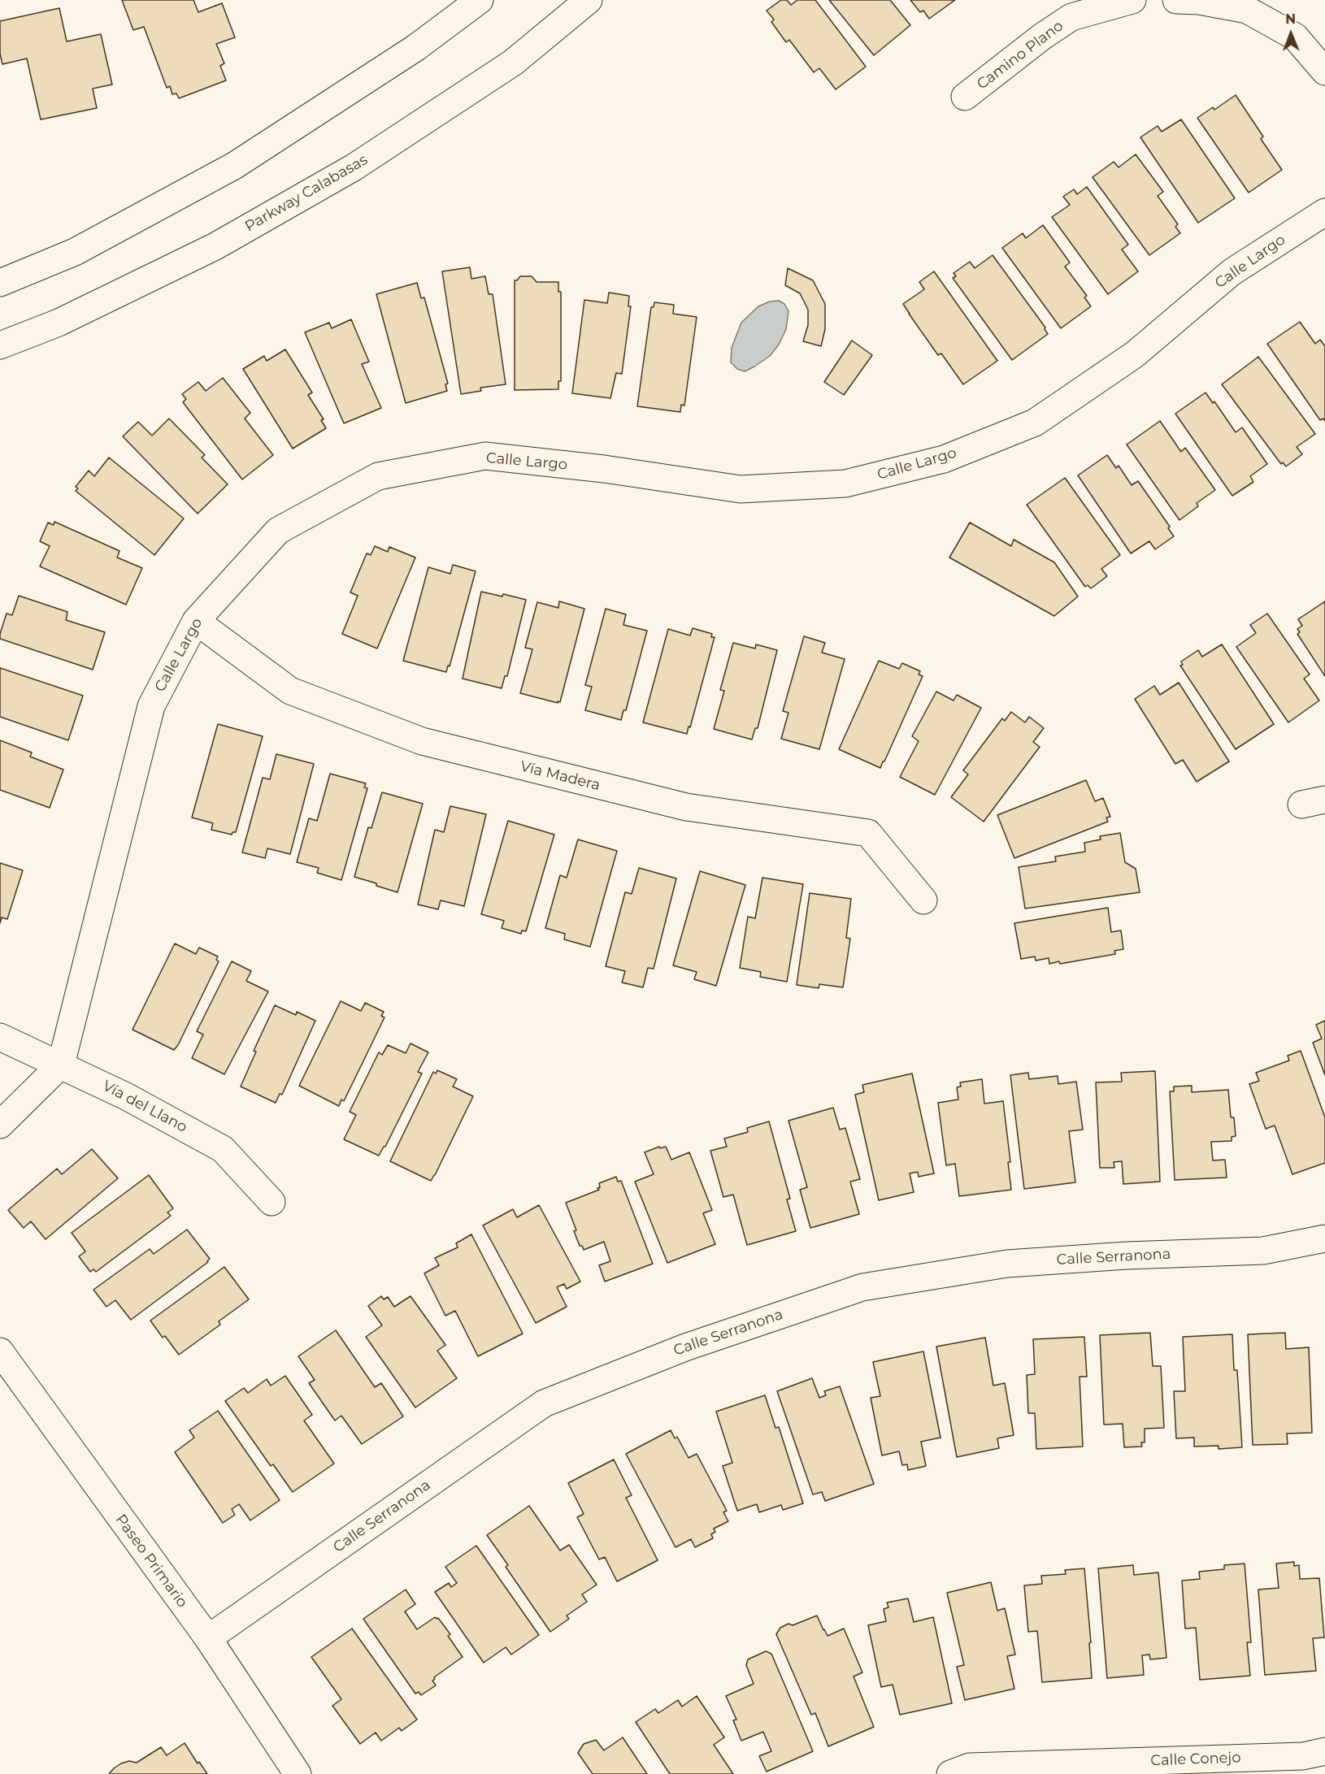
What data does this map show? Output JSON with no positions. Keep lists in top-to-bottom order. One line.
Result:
{"streets":{"street":["Camino Plano","Parkway Calabasas","Calle Largo","Vía Madera","Vía del Llano","Calle Serranona","Paseo Primario","Calle Conejo"]},"crossings":[["Calle Largo","Vía Madera"],["Calle Largo","Vía del Llano"],["Calle Serranona","Paseo Primario"]],"north":"top"}
